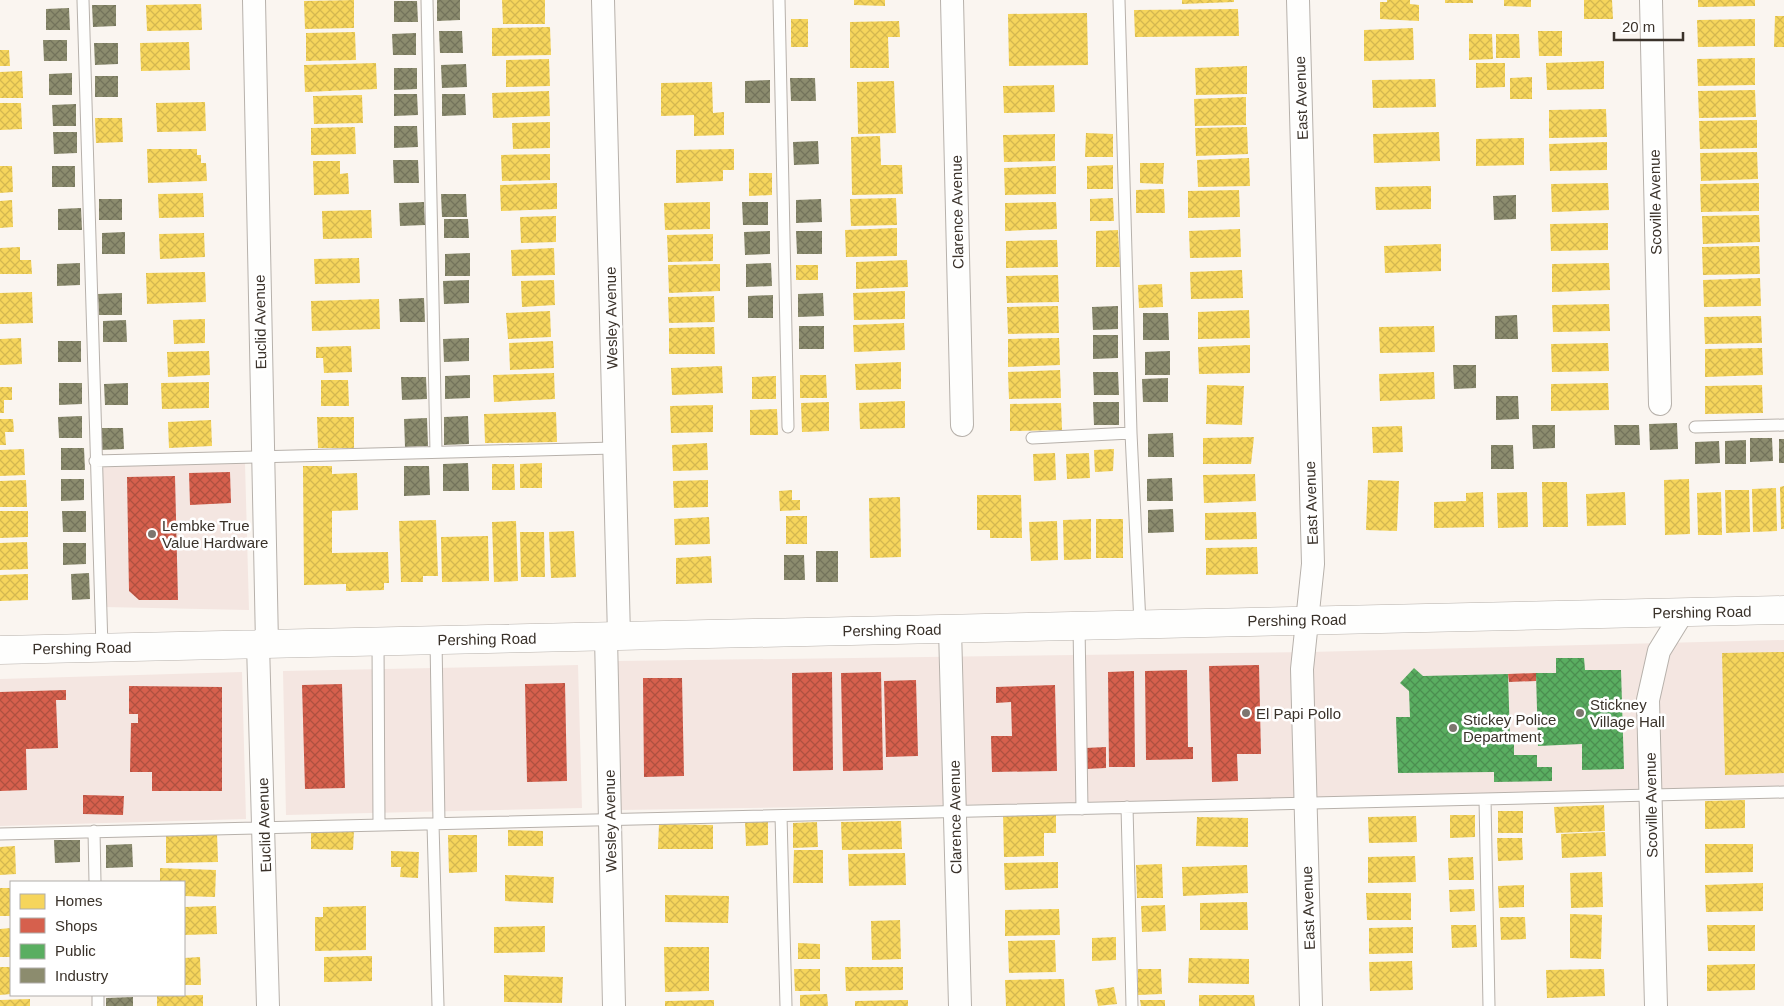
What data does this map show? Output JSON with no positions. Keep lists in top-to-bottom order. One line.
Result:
{"streets":{"main road":["Pershing Road"],"street":["East Avenue","Scoville Avenue","Clarence Avenue","Wesley Avenue","Euclid Avenue"]},"crossings":[["East Avenue","Pershing Road"],["Scoville Avenue","Pershing Road"],["Clarence Avenue","Pershing Road"],["Wesley Avenue","Pershing Road"],["Euclid Avenue","Pershing Road"]],"places":["Lembke True Value Hardware","El Papi Pollo","Stickney Village Hall","Stickey Police Department"],"legend":["Homes","Shops","Public","Industry"],"scale_bar":"20 m"}
